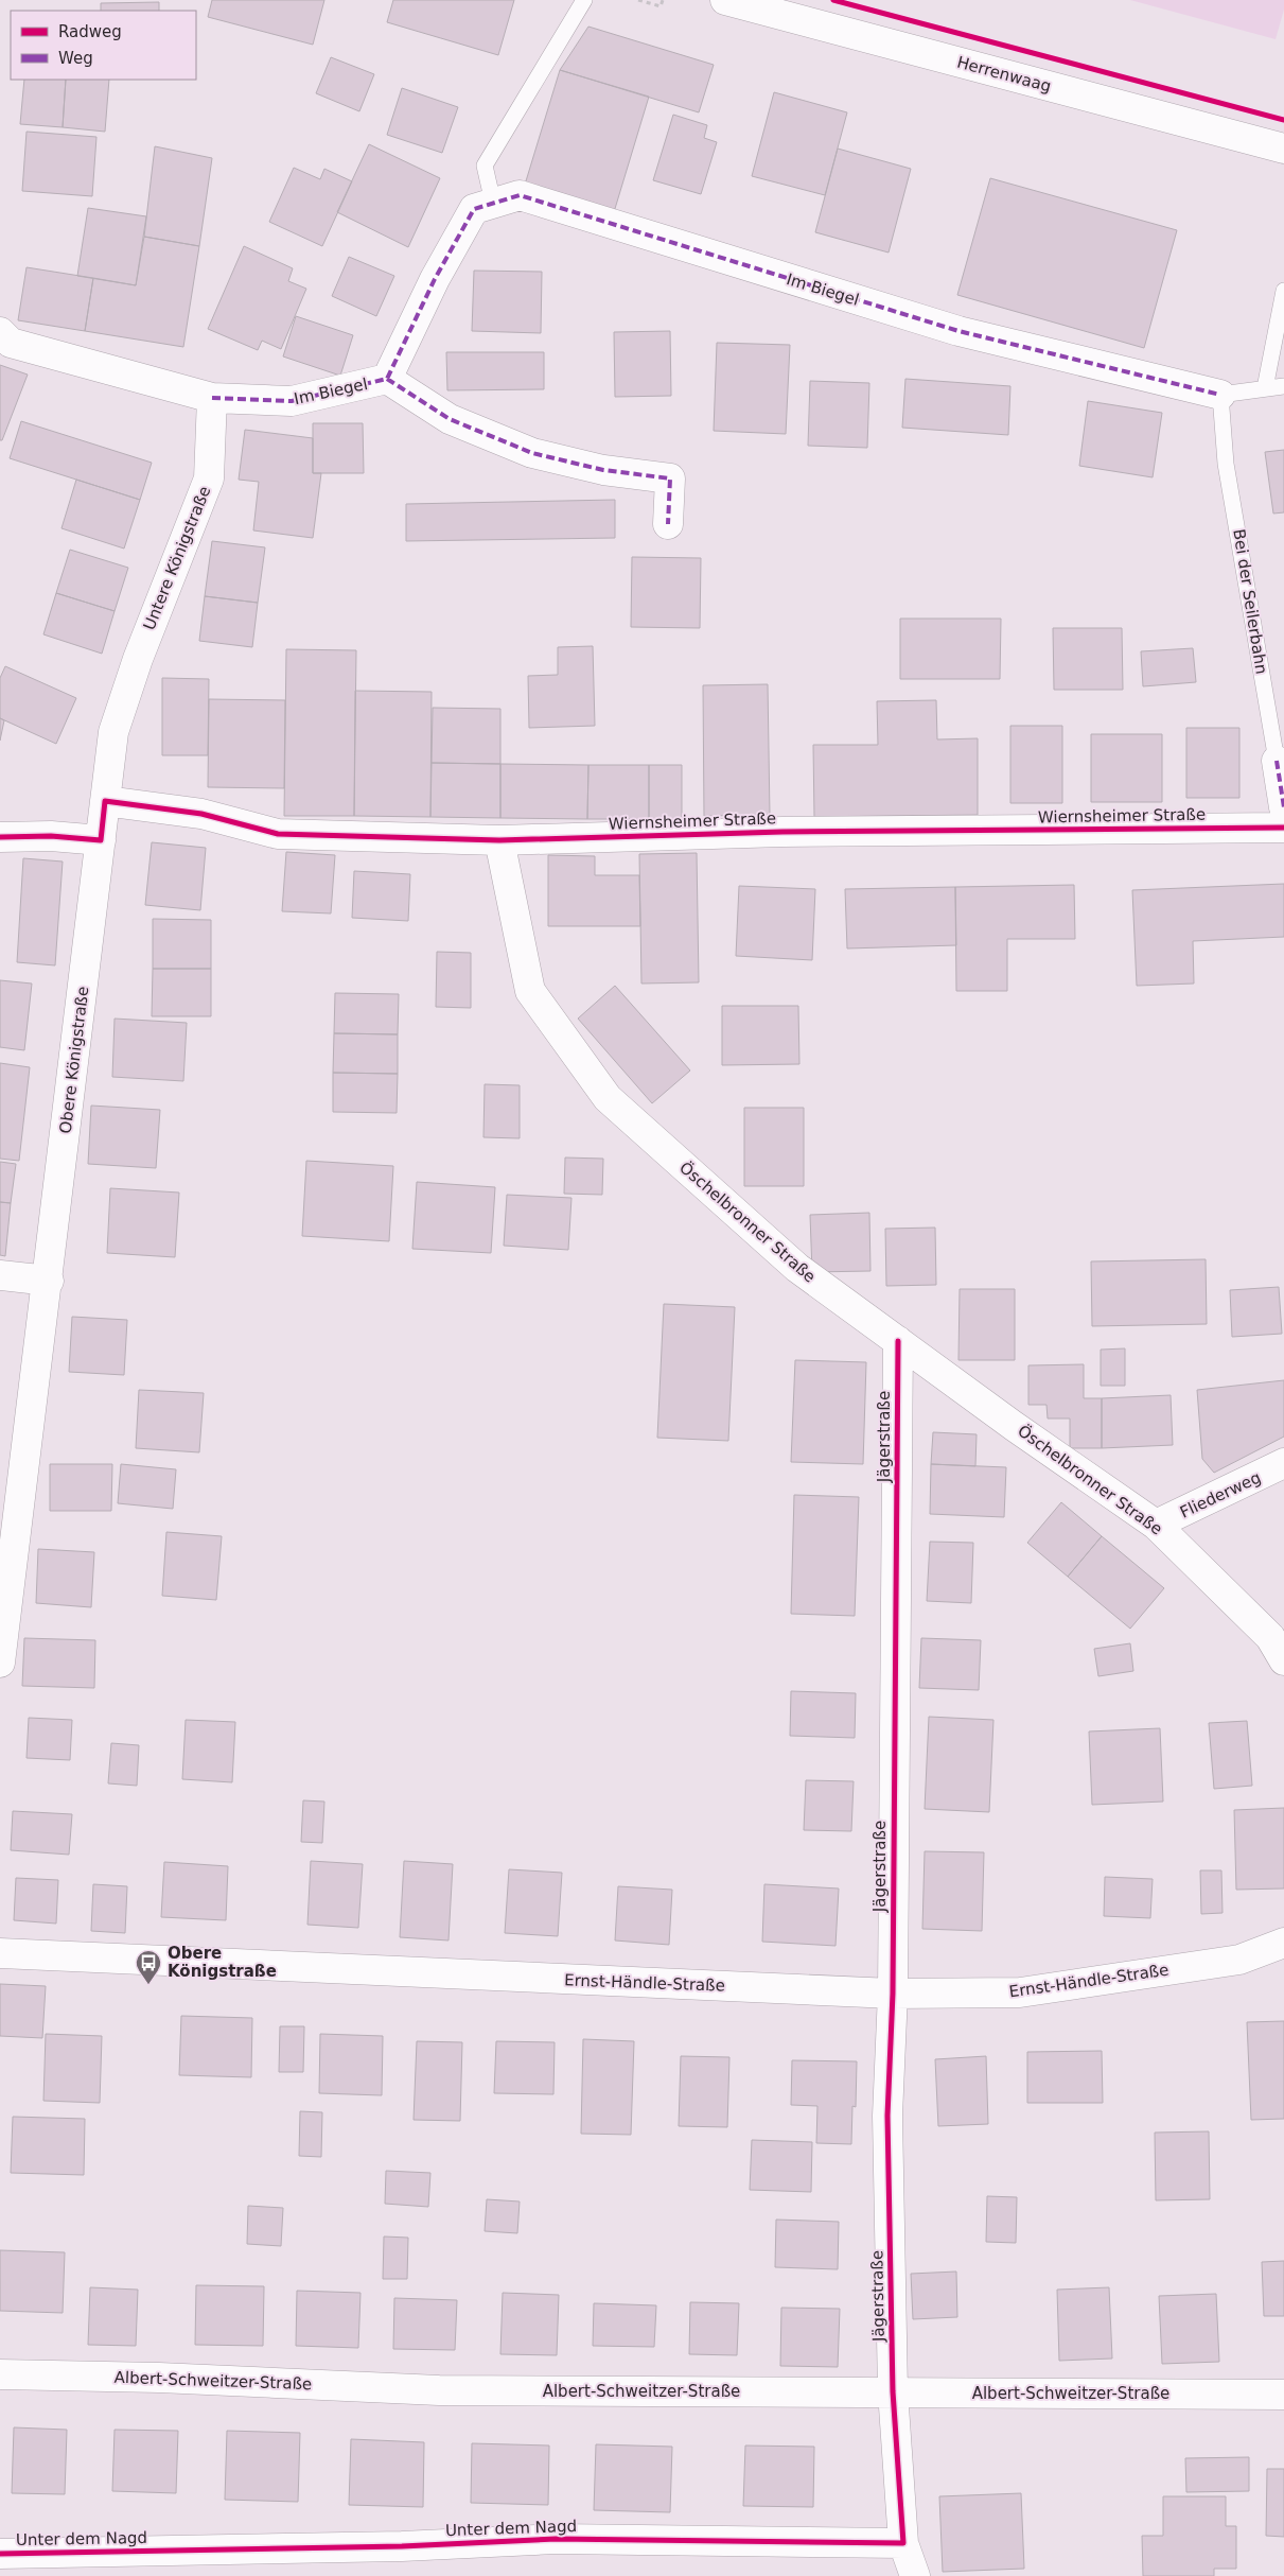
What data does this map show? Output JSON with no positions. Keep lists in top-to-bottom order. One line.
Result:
{"streets":{"street":["Herrenwaag","Im Biegel","Untere Königstraße","Bei der Seilerbahn","Wiernsheimer Straße","Obere Königstraße","Öschelbronner Straße","Jägerstraße","Fliederweg","Ernst-Händle-Straße","Albert-Schweitzer-Straße","Unter dem Nagd"]},"crossings":[["Im Biegel","Untere Königstraße"],["Im Biegel","Bei der Seilerbahn"],["Untere Königstraße","Wiernsheimer Straße"],["Untere Königstraße","Obere Königstraße"],["Wiernsheimer Straße","Öschelbronner Straße"],["Öschelbronner Straße","Jägerstraße"],["Öschelbronner Straße","Fliederweg"],["Jägerstraße","Ernst-Händle-Straße"],["Jägerstraße","Albert-Schweitzer-Straße"]],"places":{"bus stop":["Obere Königstraße"]},"legend":["Radweg","Weg"]}
